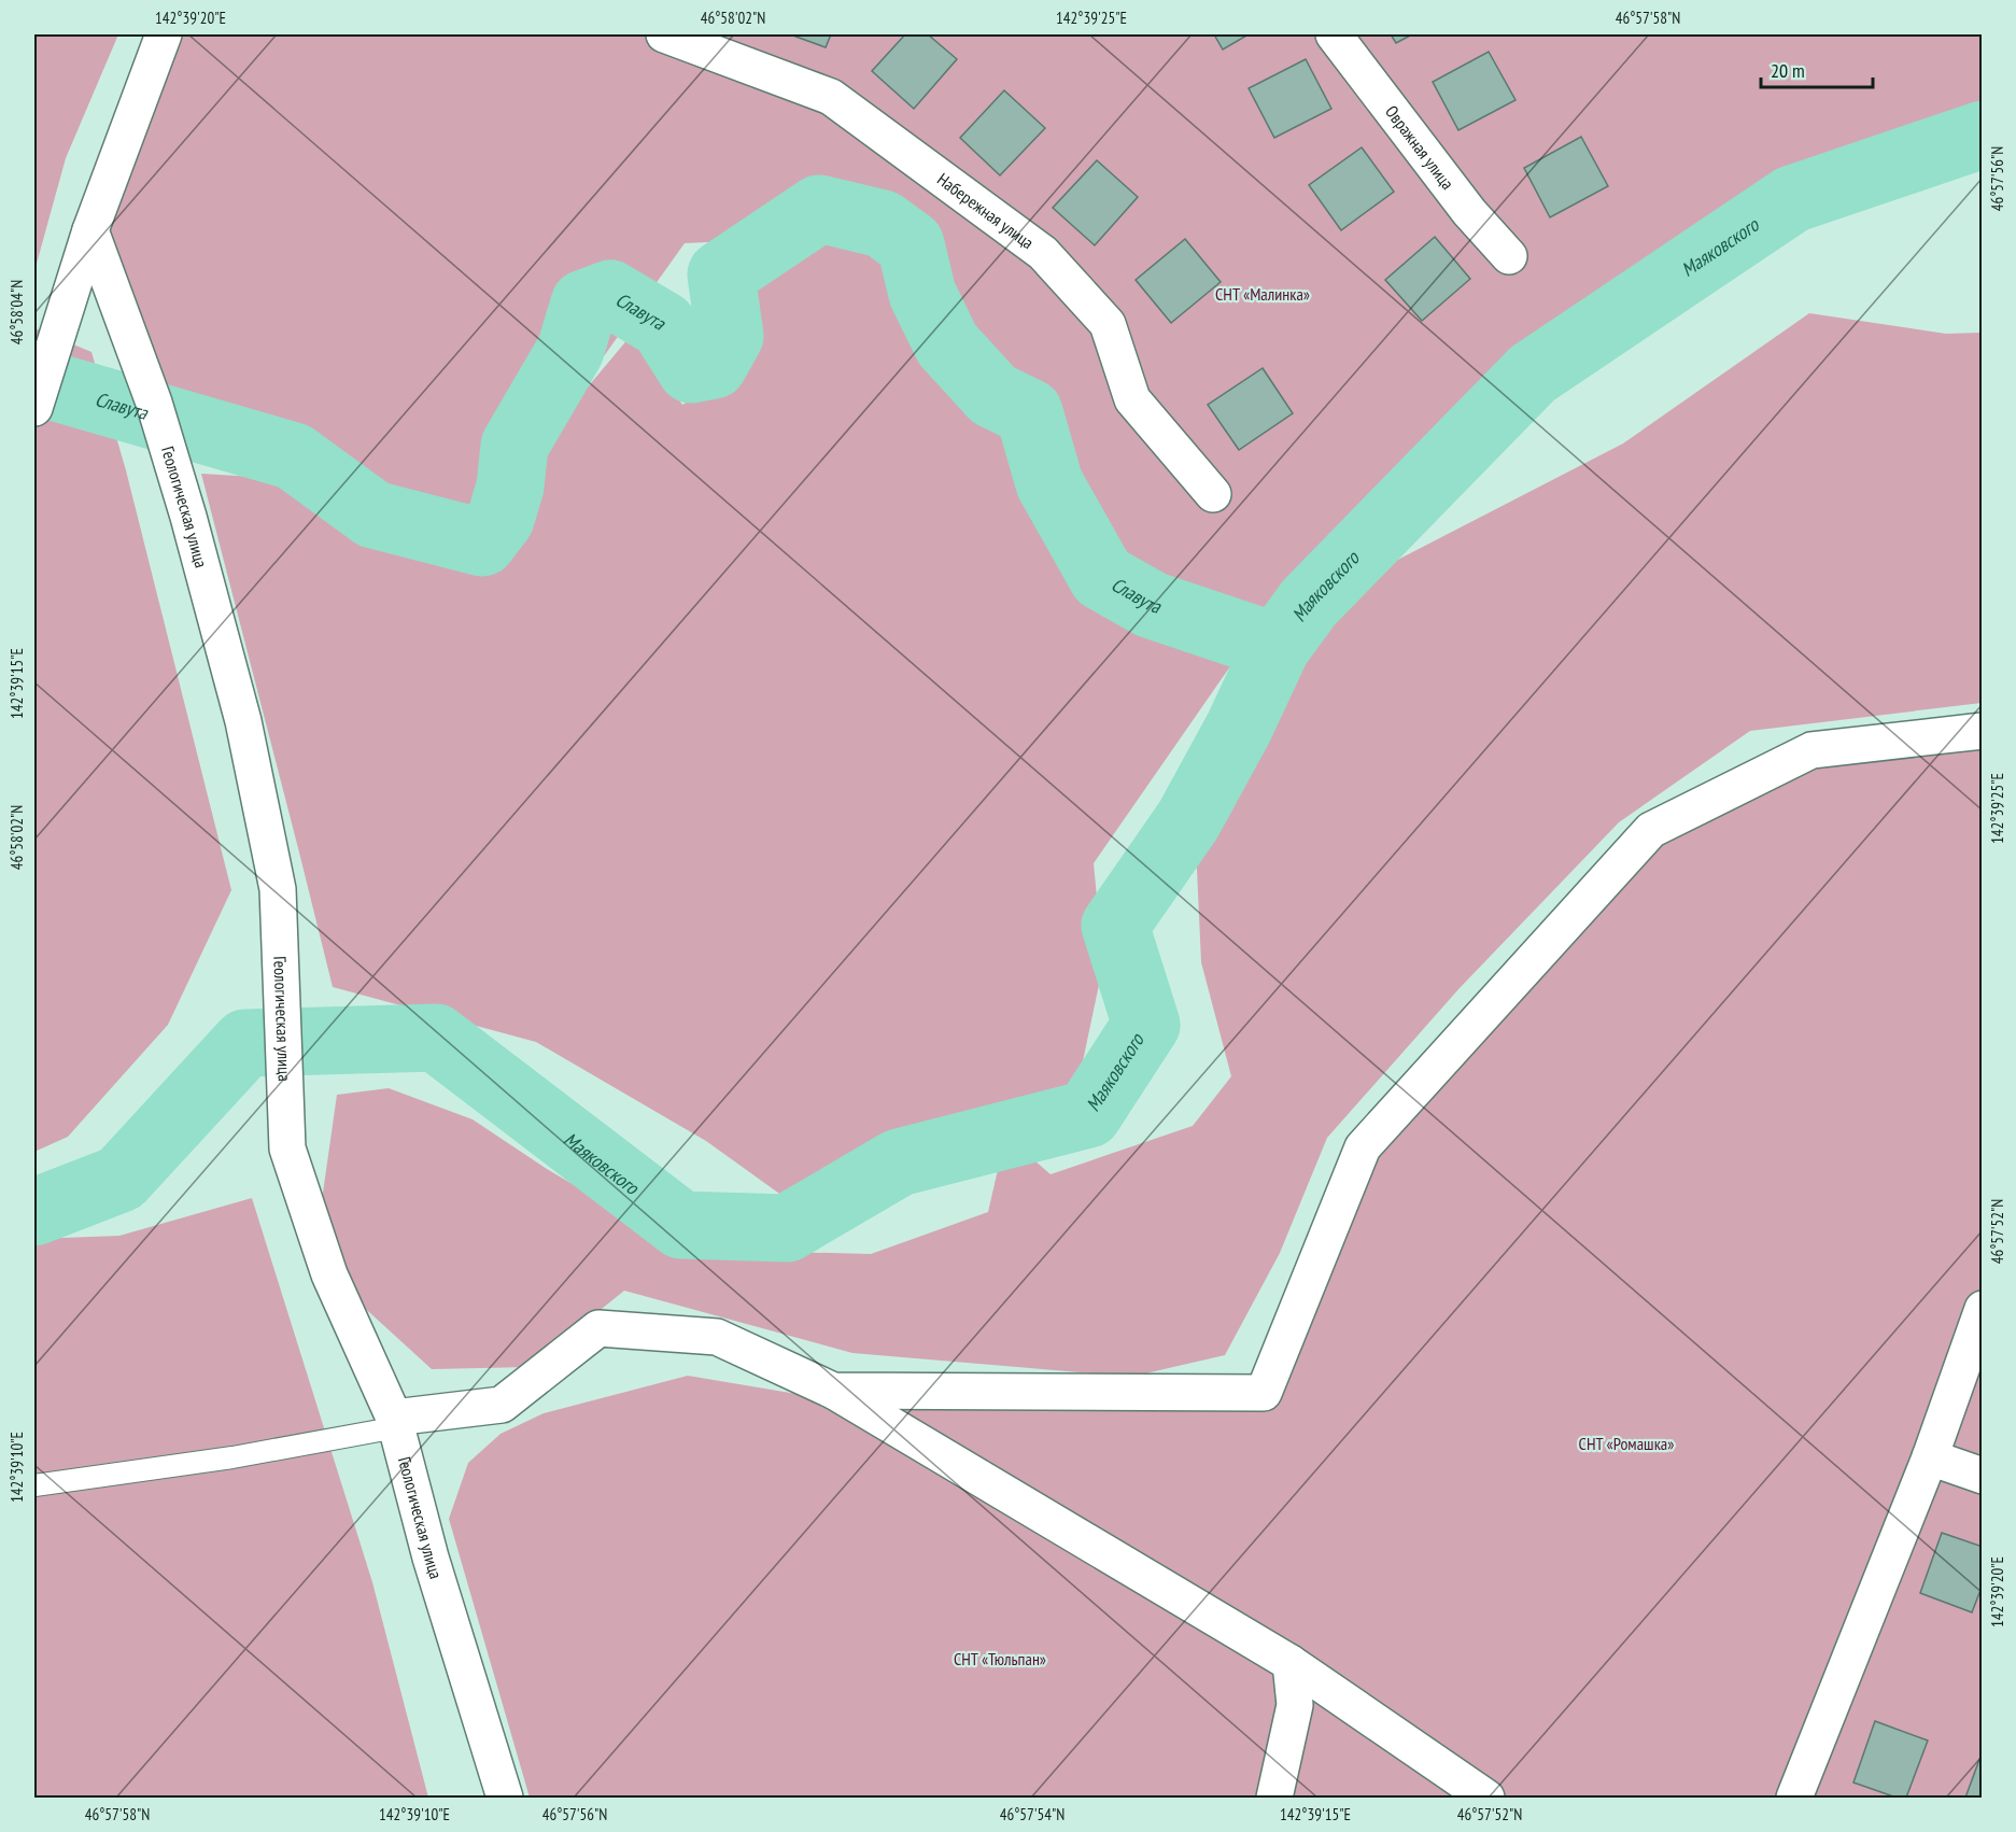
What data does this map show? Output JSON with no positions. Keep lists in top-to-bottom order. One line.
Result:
{"streets":{"street":["Овражная улица","Набережная улица","Геологическая улица"]},"water":["Маяковского","Славута"],"parks":["СНТ «Малинка»","СНТ «Ромашка»","СНТ «Тюльпан»"],"scale_bar":"20 m","coordinates":["142°39'20\"E","46°58'02\"N","142°39'25\"E","46°57'58\"N","46°57'56\"N","46°58'04\"N","142°39'15\"E","46°57'52\"N","142°39'10\"E","46°57'54\"N"]}
